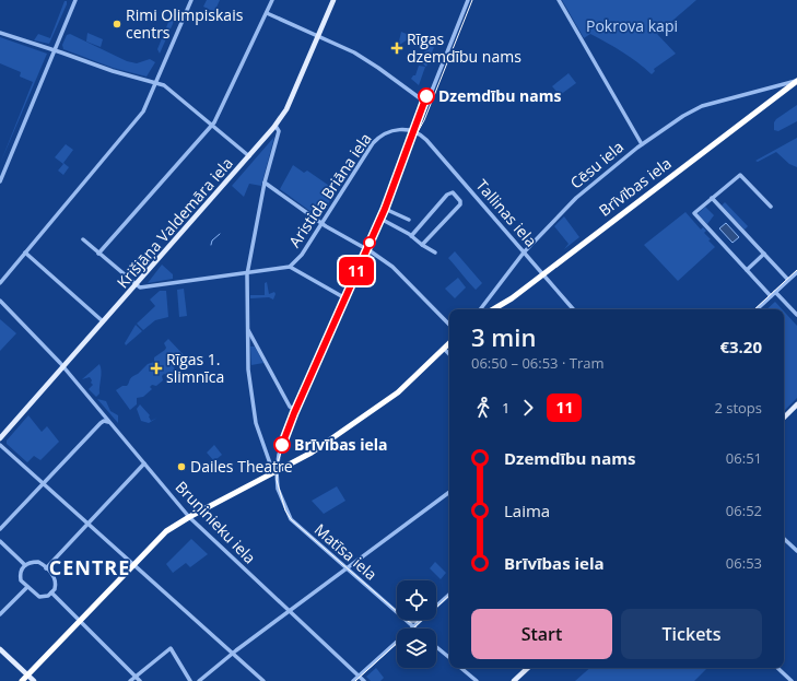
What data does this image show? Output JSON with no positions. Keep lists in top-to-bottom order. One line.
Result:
{"streets":{"highway":["Brīvības iela"],"main road":["Krišjāņa Valdemāra iela"],"street":["Cēsu iela","Aristida Briāna iela","Tallinas iela","Bruņinieku iela","Matīsa iela"]},"crossings":[["Cēsu iela","Brīvības iela"],["Cēsu iela","Tallinas iela"],["Brīvības iela","Tallinas iela"],["Aristida Briāna iela","Tallinas iela"],["Aristida Briāna iela","Krišjāņa Valdemāra iela"],["Aristida Briāna iela","Matīsa iela"],["Tallinas iela","Matīsa iela"],["Krišjāņa Valdemāra iela","Bruņinieku iela"]],"districts":["CENTRE"],"parks":["Pokrova kapi"],"places":{"other":["Rimi Olimpiskais centrs","Dzemdību nams","Brīvības iela","Dailes Theatre"],"health":["Rīgas dzemdību nams","Rīgas 1. slimnīca"]},"lines":["tram line 11"],"page":{"on_map":"11","heading":["3 min","06:50 – 06:53 · Tram","€3.20"],"legs":["1","11","2 stops"],"list":[{"name":"Dzemdību nams","value":"06:51"},{"name":"Laima","value":"06:52"},{"name":"Brīvības iela","value":"06:53"}],"buttons":["Start","Tickets"]}}
